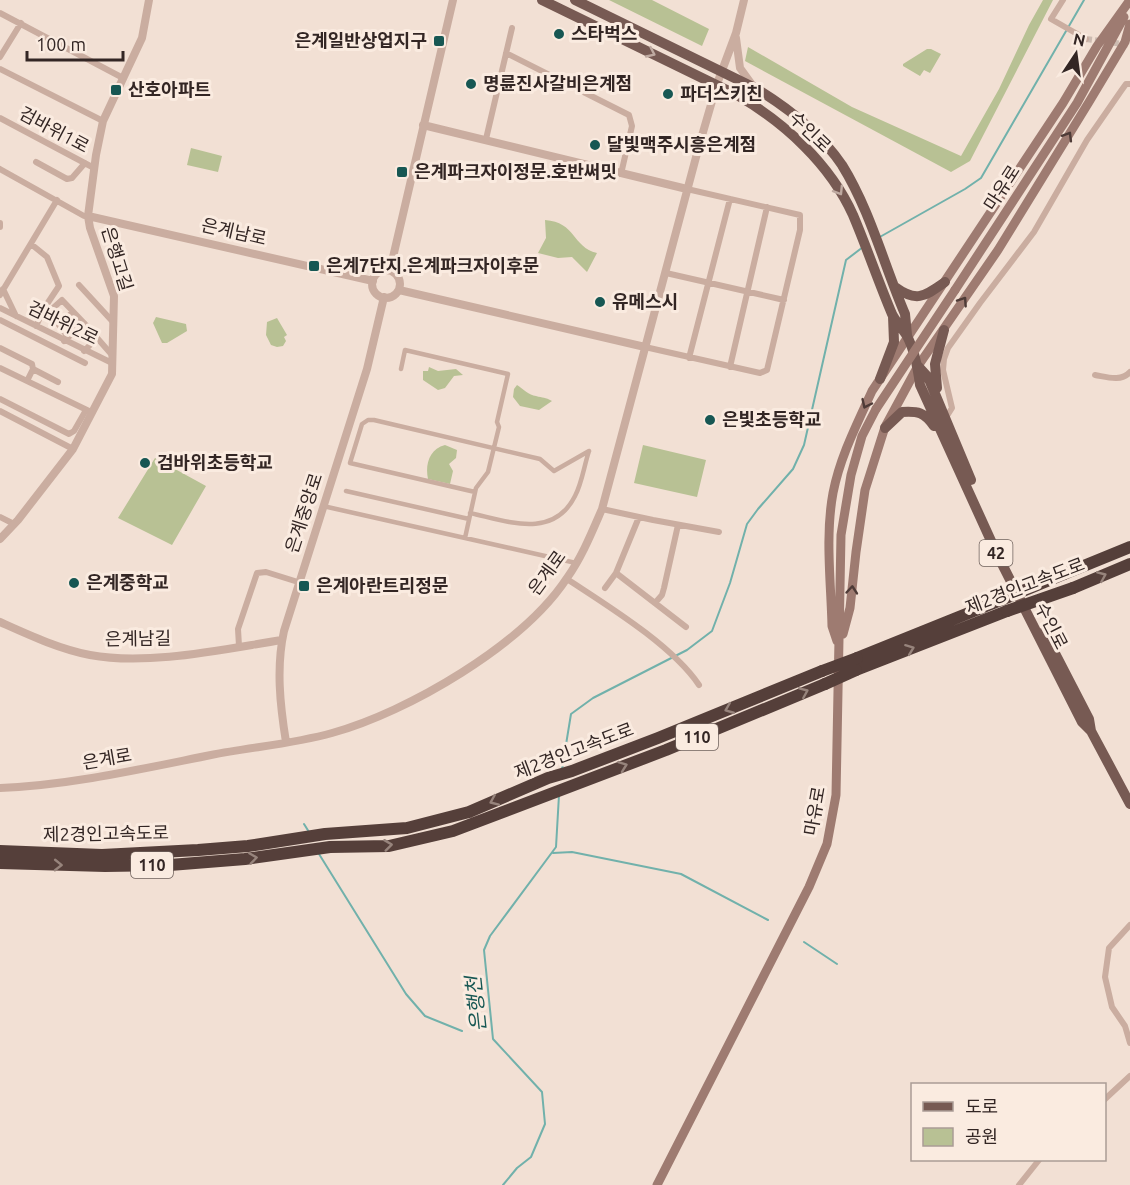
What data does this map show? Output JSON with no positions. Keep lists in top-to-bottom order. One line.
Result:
{"streets":{"highway":["제2경인고속도로","110"],"main road":["수인로","마유로","42"],"street":["검바위1로","은계남로","은행고길","검바위2로","은계중앙로","은계로","은계남길"]},"crossings":[["검바위1로","은행고길"],["수인로","은계로"],["은계남로","은행고길"],["은계남로","은계중앙로"],["은행고길","검바위2로"],["은계중앙로","은계로"],["은계중앙로","은계남길"]],"water":["은행천"],"places":{"other":["스타벅스","명륜진사갈비은계점","파더스키친","달빛맥주시흥은계점","유메스시","은빛초등학교","검바위초등학교","은계중학교"],"transit":["은계일반상업지구","산호아파트","은계파크자이정문.호반써밋","은계7단지.은계파크자이후문","은계아란트리정문"]},"legend":["도로","공원"],"scale_bar":"100 m","north":"top"}
